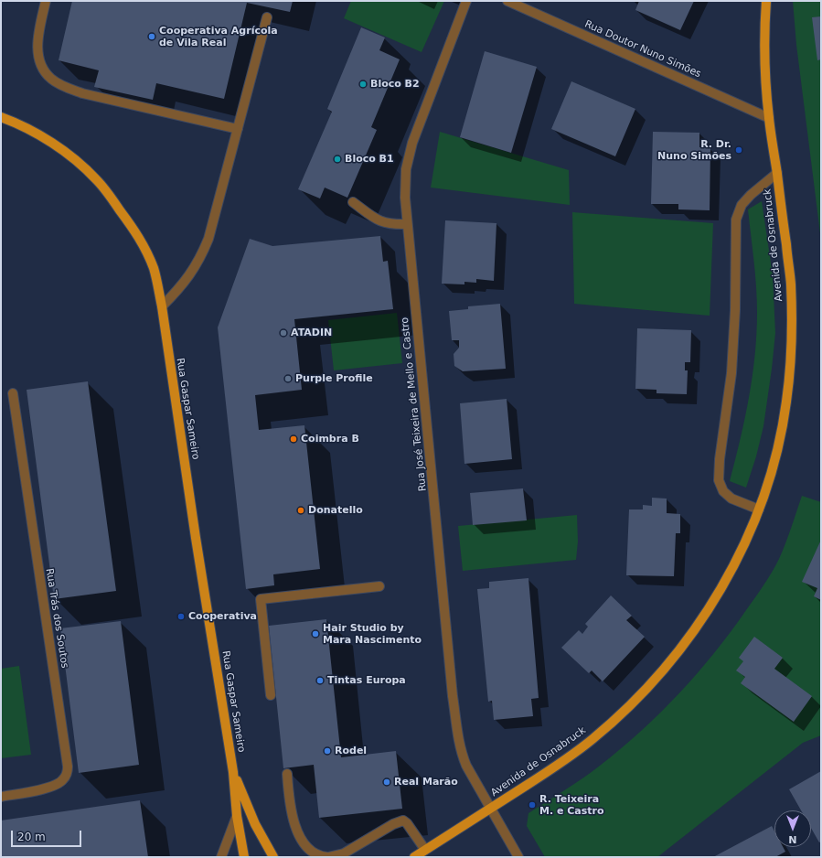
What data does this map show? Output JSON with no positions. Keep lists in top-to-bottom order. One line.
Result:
{"streets":{"main road":["Avenida de Osnabruck","Rua Gaspar Sameiro"],"street":["Rua Doutor Nuno Simões","Rua José Teixeira de Mello e Castro","Rua Trás dos Soutos"]},"crossings":[["Rua Doutor Nuno Simões","Avenida de Osnabruck"],["Avenida de Osnabruck","Rua José Teixeira de Mello e Castro"]],"places":["Cooperativa Agrícola de Vila Real","Bloco B2","R. Dr. Nuno Simões","Bloco B1","ATADIN","Purple Profile","Coimbra B","Donatello","Cooperativa","Hair Studio by Mara Nascimento","Tintas Europa","Rodel","Real Marão","R. Teixeira M. e Castro"],"scale_bar":"20 m","north":"bottom"}
